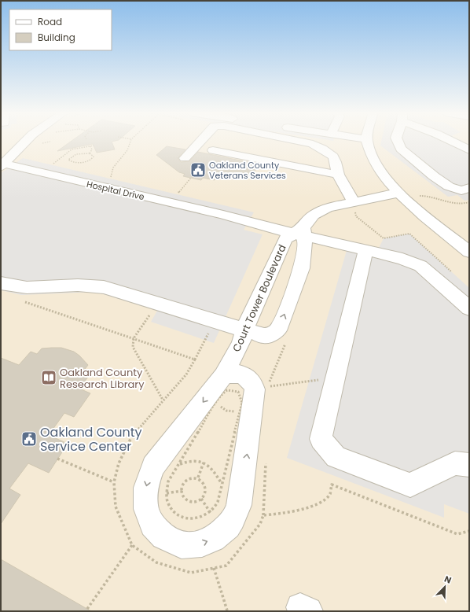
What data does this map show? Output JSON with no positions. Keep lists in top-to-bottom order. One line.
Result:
{"streets":{"street":["Hospital Drive","Court Tower Boulevard"]},"crossings":[["Hospital Drive","Court Tower Boulevard"]],"places":{"public building":["Oakland County Veterans Services","Oakland County Service Center"],"library":["Oakland County Research Library"]},"legend":["Road","Building"],"north":"top right"}
